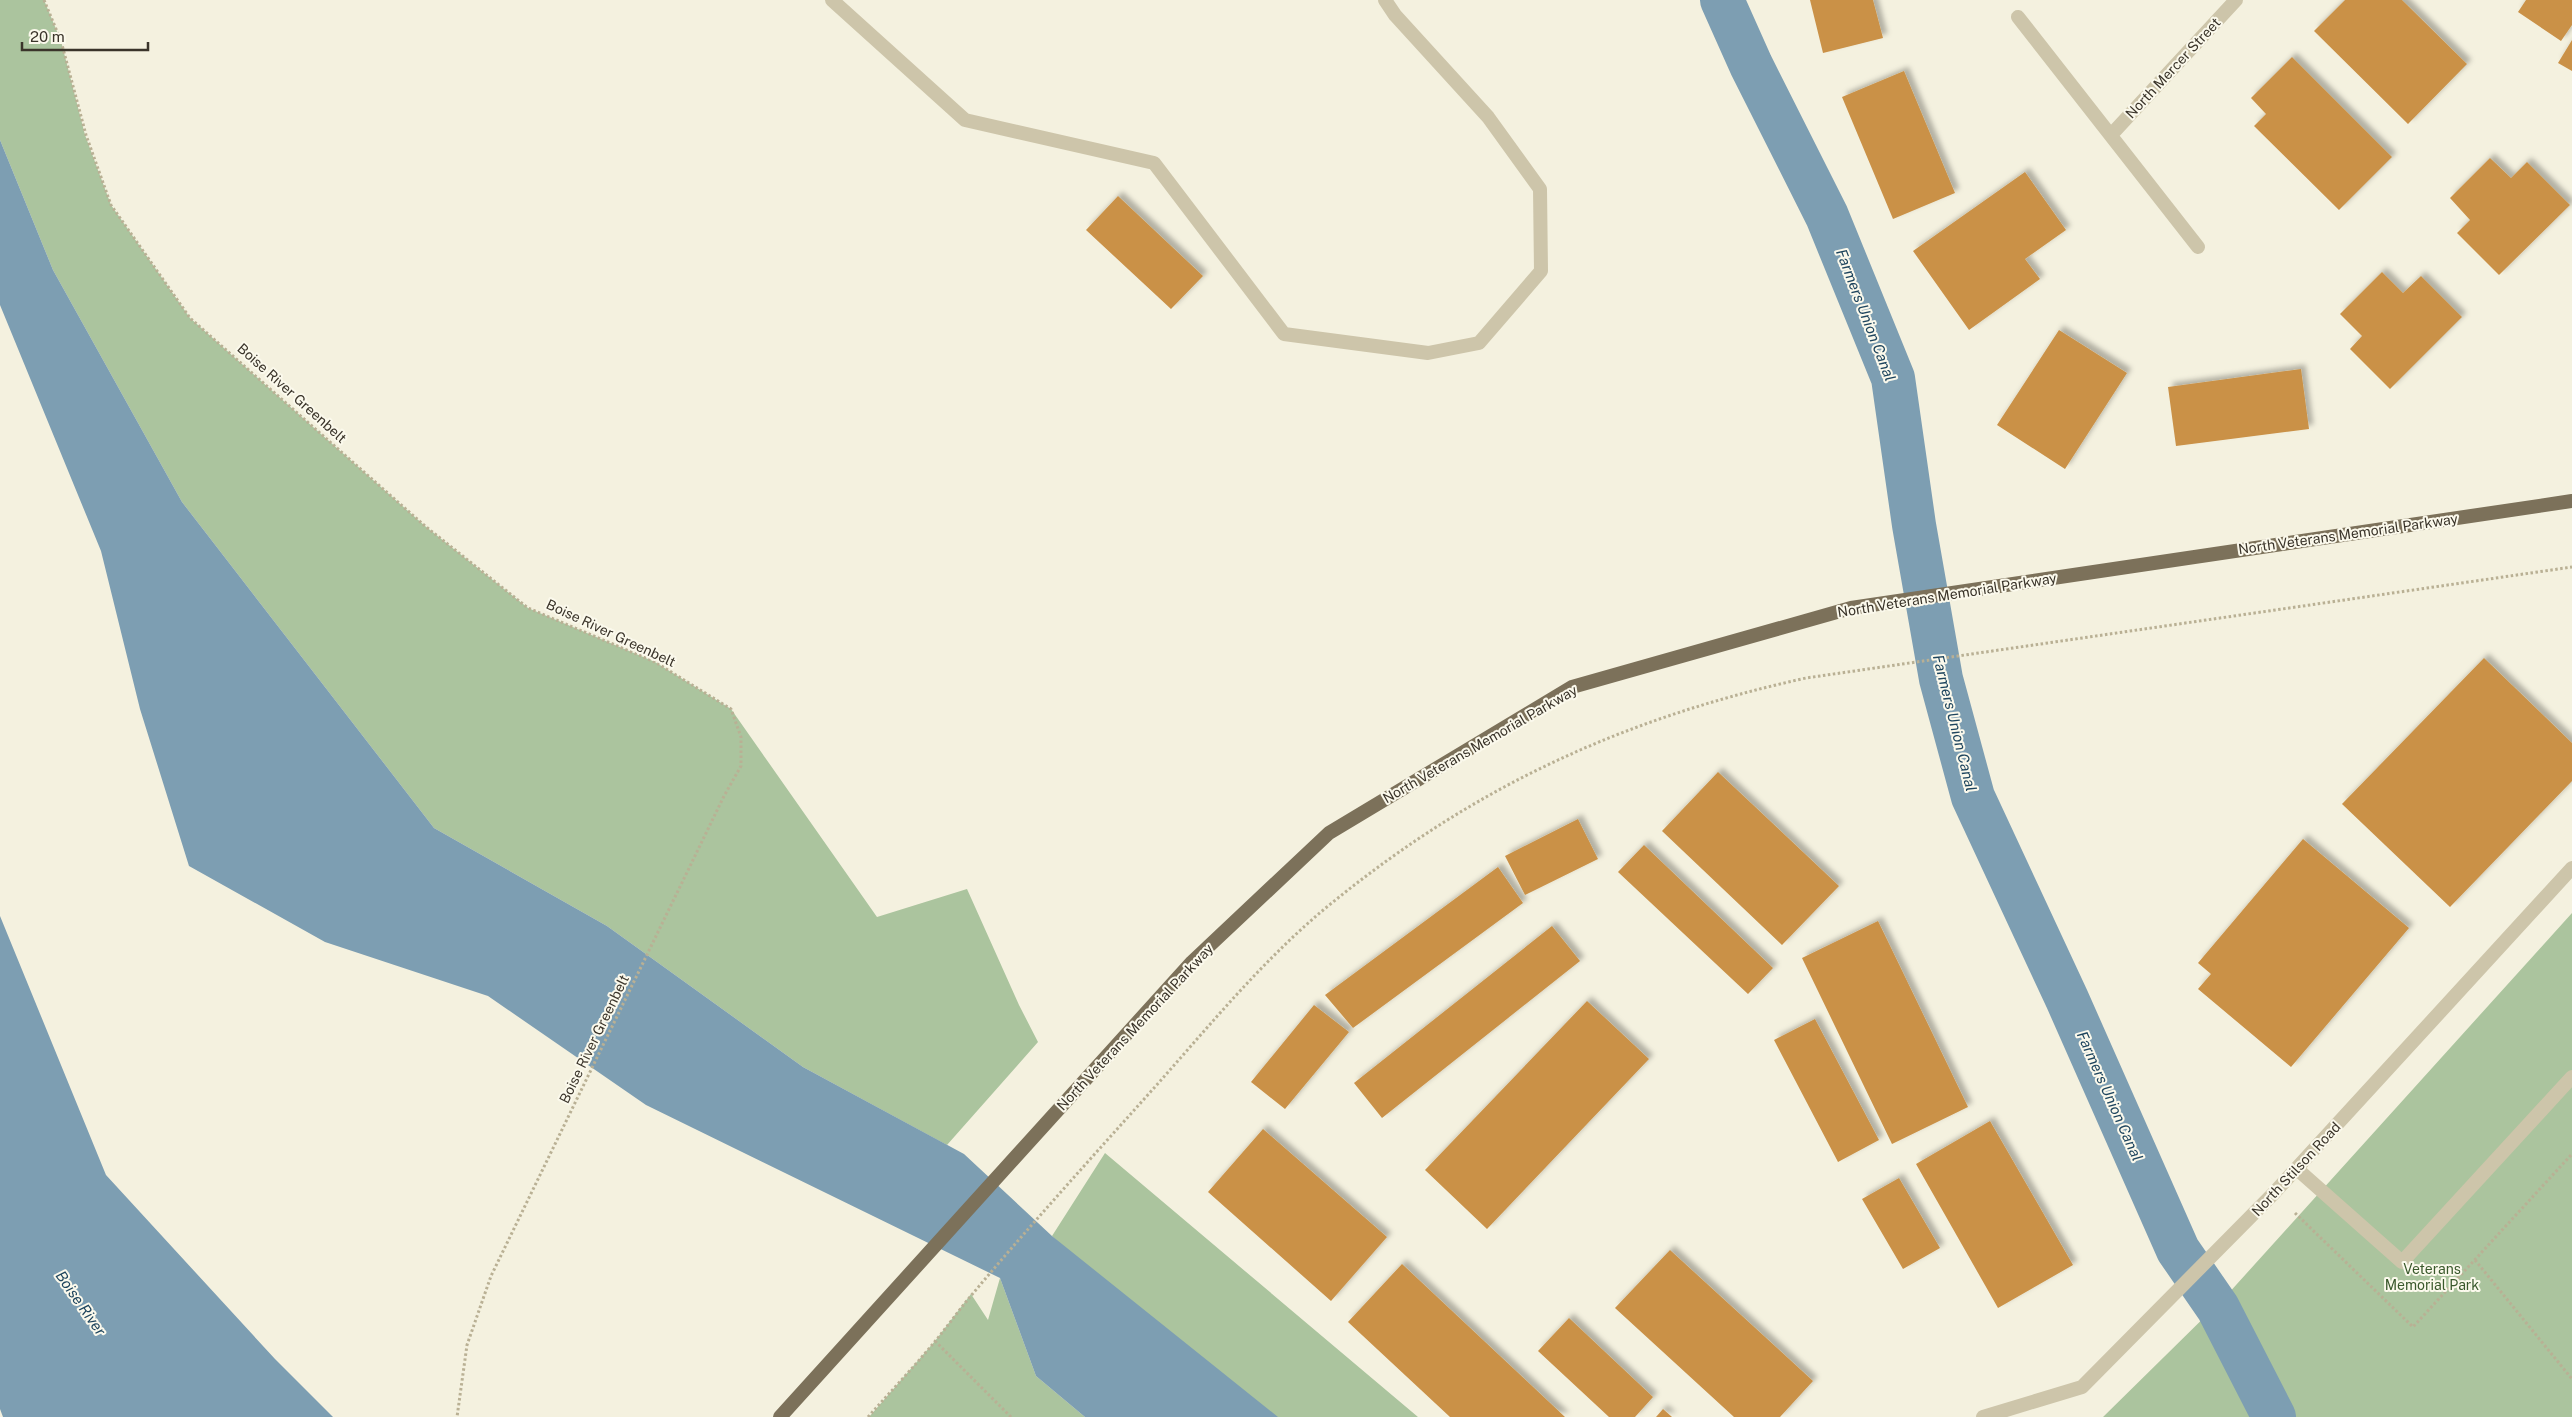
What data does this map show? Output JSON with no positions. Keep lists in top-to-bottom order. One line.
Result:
{"streets":{"main road":["North Veterans Memorial Parkway"],"street":["North Mercer Street","North Stilson Road"],"path":["Boise River Greenbelt"]},"water":["Farmers Union Canal","Boise River"],"parks":["Veterans Memorial Park"],"scale_bar":"20 m"}
